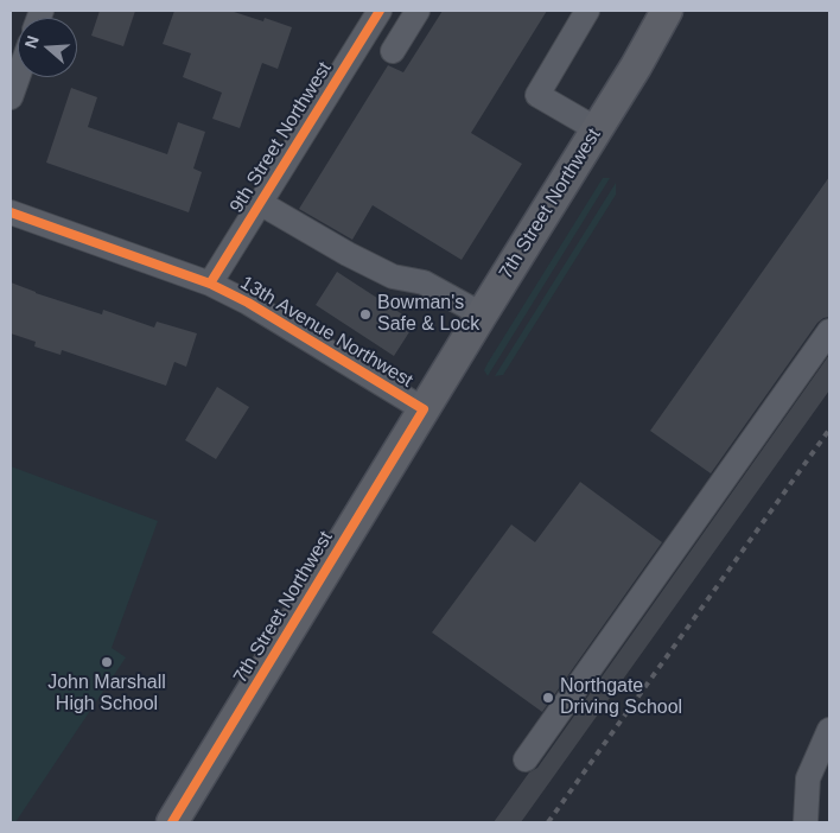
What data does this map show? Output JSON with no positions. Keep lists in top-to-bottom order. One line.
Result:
{"streets":{"main road":["7th Street Northwest"],"street":["9th Street Northwest","13th Avenue Northwest"]},"crossings":[["9th Street Northwest","13th Avenue Northwest"],["7th Street Northwest","13th Avenue Northwest"]],"places":["Bowman's Safe & Lock","John Marshall High School","Northgate Driving School"],"north":"left"}
